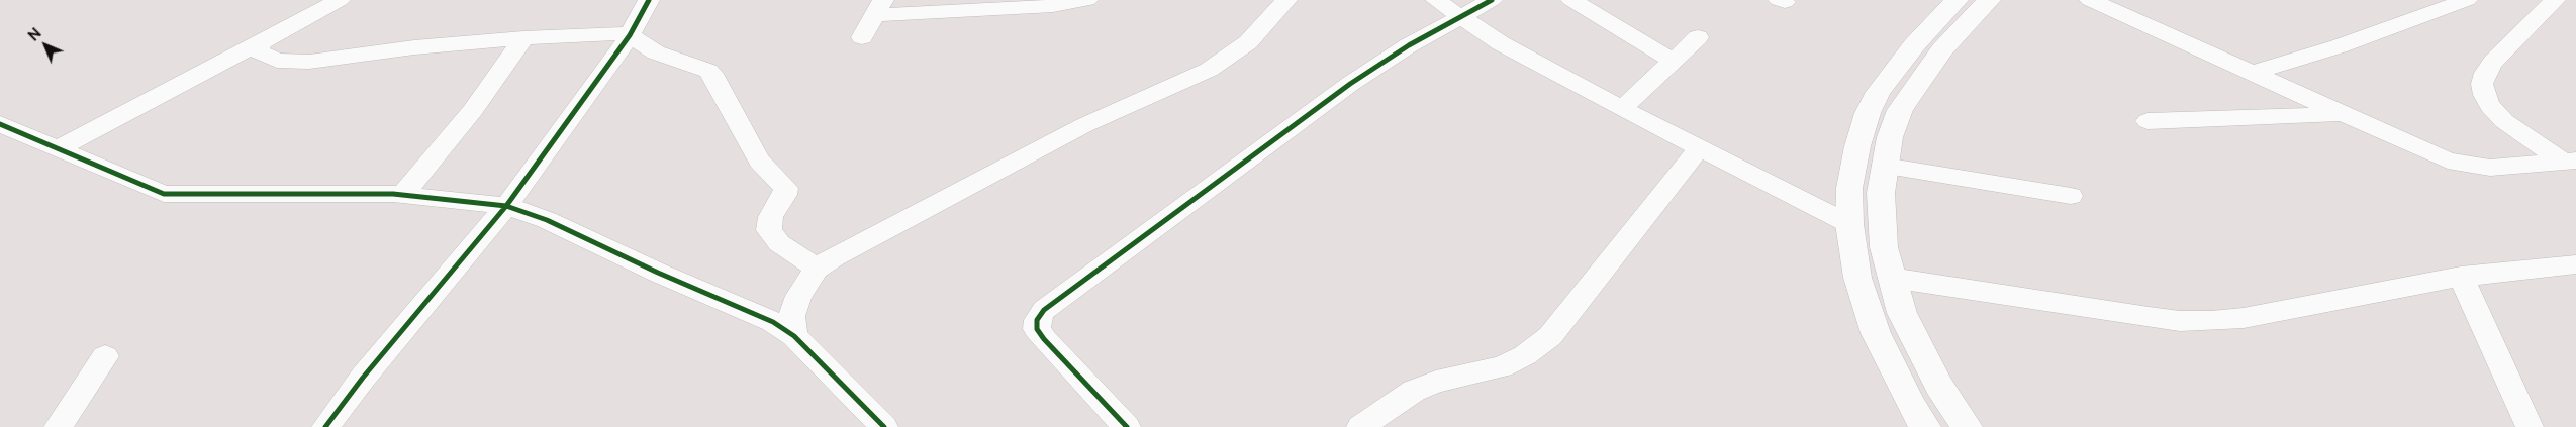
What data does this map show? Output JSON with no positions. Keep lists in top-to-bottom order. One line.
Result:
{"north":"top left"}
